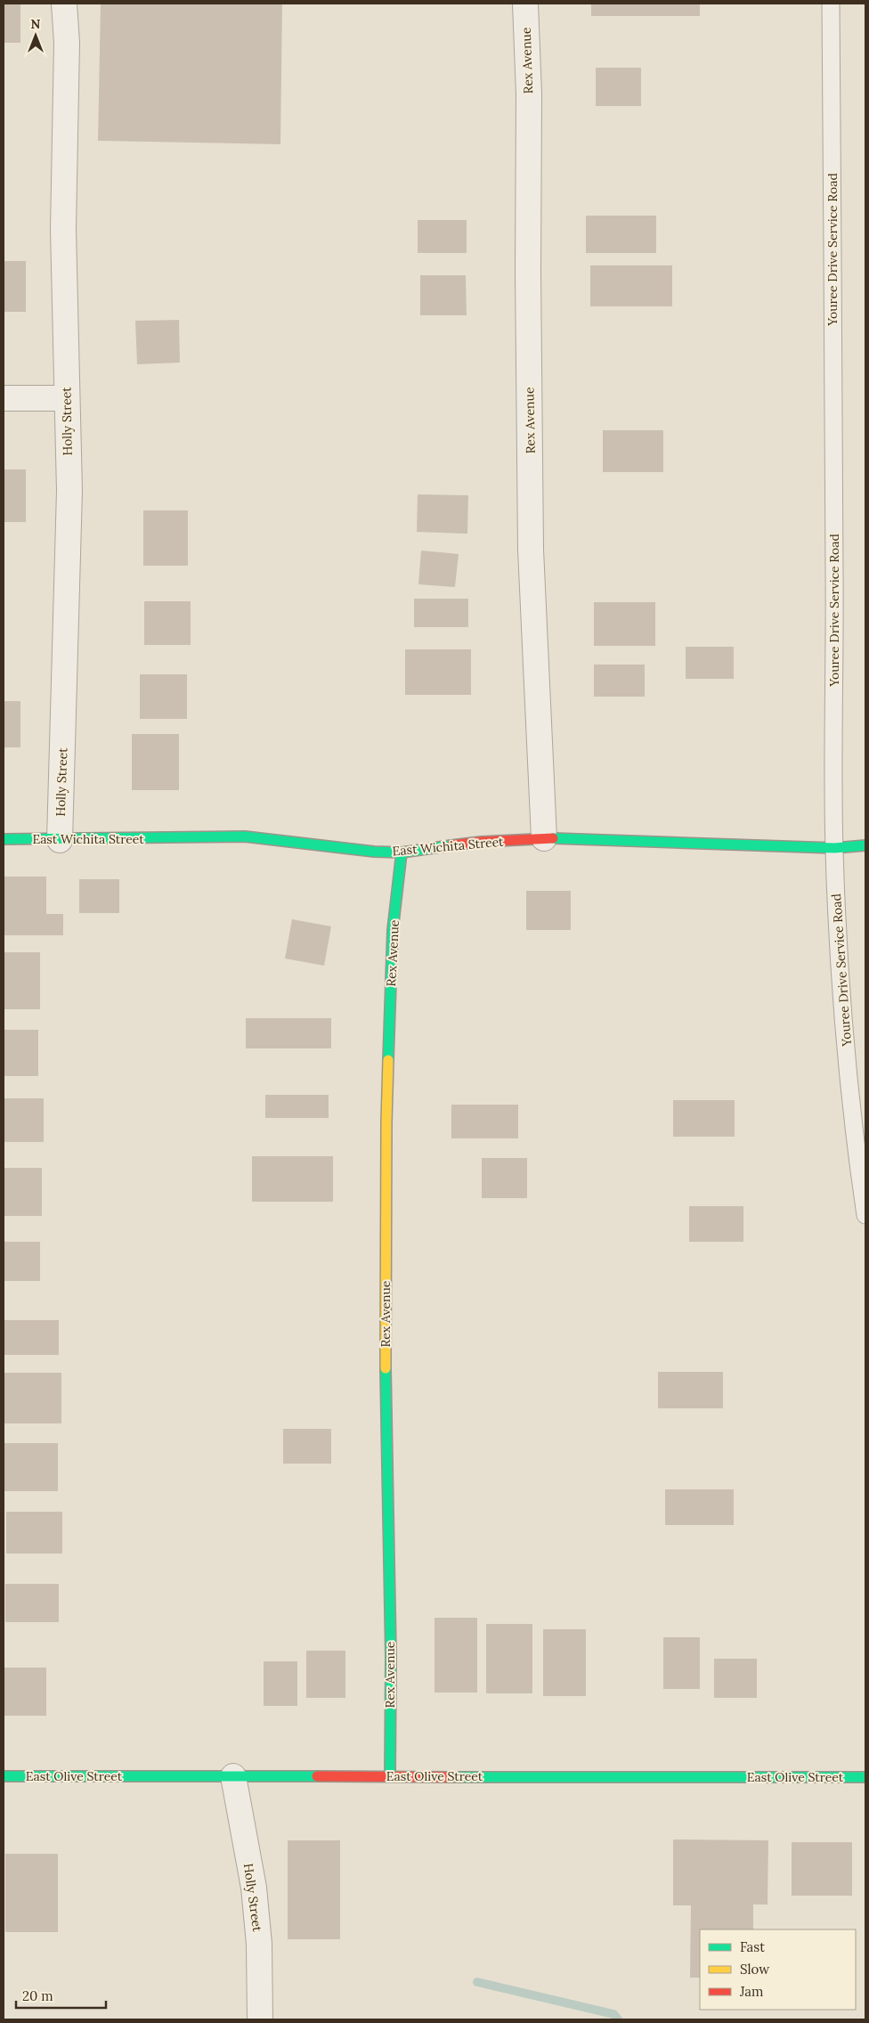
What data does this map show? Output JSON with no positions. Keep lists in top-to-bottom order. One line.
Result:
{"streets":{"street":["Rex Avenue","Holly Street","East Wichita Street","East Olive Street"],"lane":["Youree Drive Service Road"]},"crossings":[["Rex Avenue","East Wichita Street"],["Rex Avenue","East Olive Street"],["Youree Drive Service Road","East Wichita Street"],["Holly Street","East Wichita Street"],["Holly Street","East Olive Street"]],"legend":["Fast","Slow","Jam"],"scale_bar":"20 m","north":"top"}
